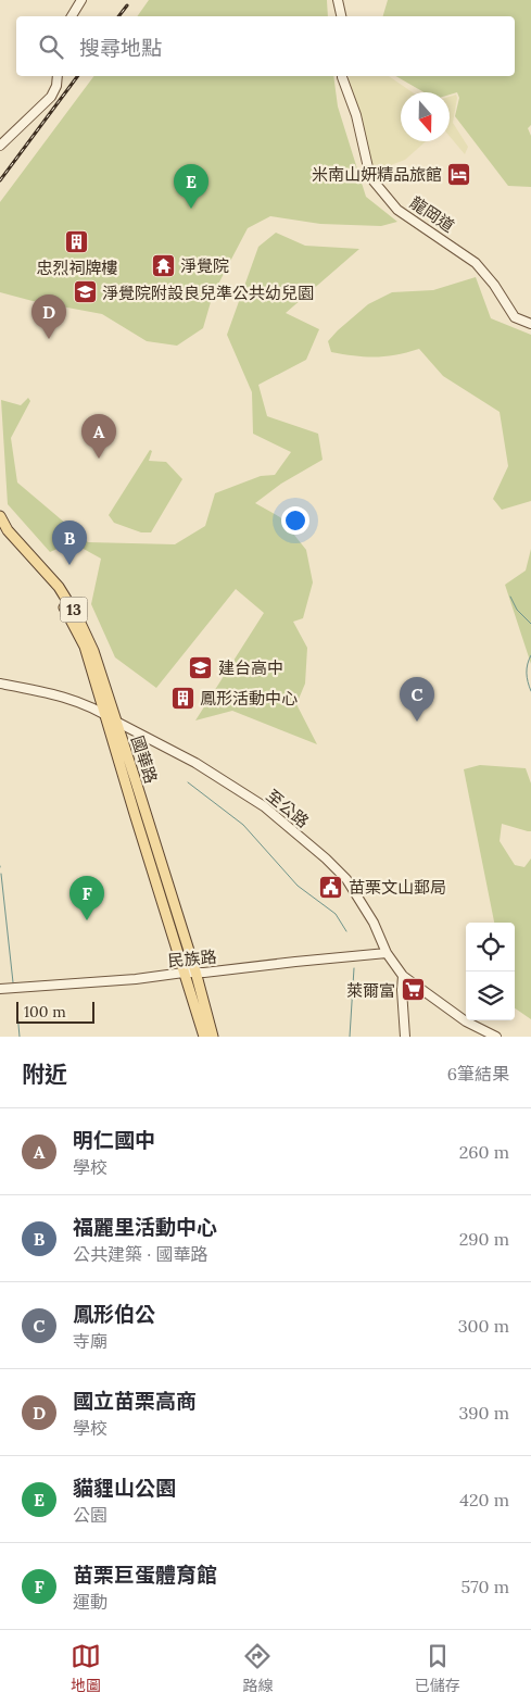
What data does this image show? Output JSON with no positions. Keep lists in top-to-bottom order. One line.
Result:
{"streets":{"main road":["13","國華路"],"street":["龍岡道","至公路","民族路"]},"crossings":[["國華路","至公路"],["國華路","民族路"],["至公路","民族路"]],"places":{"hotel":["米南山妍精品旅館"],"building":["忠烈祠牌樓","鳳形活動中心"],"temple":["淨覺院"],"school or university":["淨覺院附設良兒準公共幼兒園","建台高中"],"public building":["苗栗文山郵局"],"supermarket":["萊爾富"]},"scale_bar":"100 m","north":"bottom","page":{"search":"搜尋地點","pins":["E","D","A","B","C","F"],"scale":"100 m","heading":["附近","6筆結果"],"list":[{"mark":"A","name":"明仁國中","note":"學校","value":"260 m"},{"mark":"B","name":"福麗里活動中心","note":"公共建築 · 國華路","value":"290 m"},{"mark":"C","name":"鳳形伯公","note":"寺廟","value":"300 m"},{"mark":"D","name":"國立苗栗高商","note":"學校","value":"390 m"},{"mark":"E","name":"貓貍山公園","note":"公園","value":"420 m"},{"mark":"F","name":"苗栗巨蛋體育館","note":"運動","value":"570 m"}],"nav":["地圖","路線","已儲存"]}}
